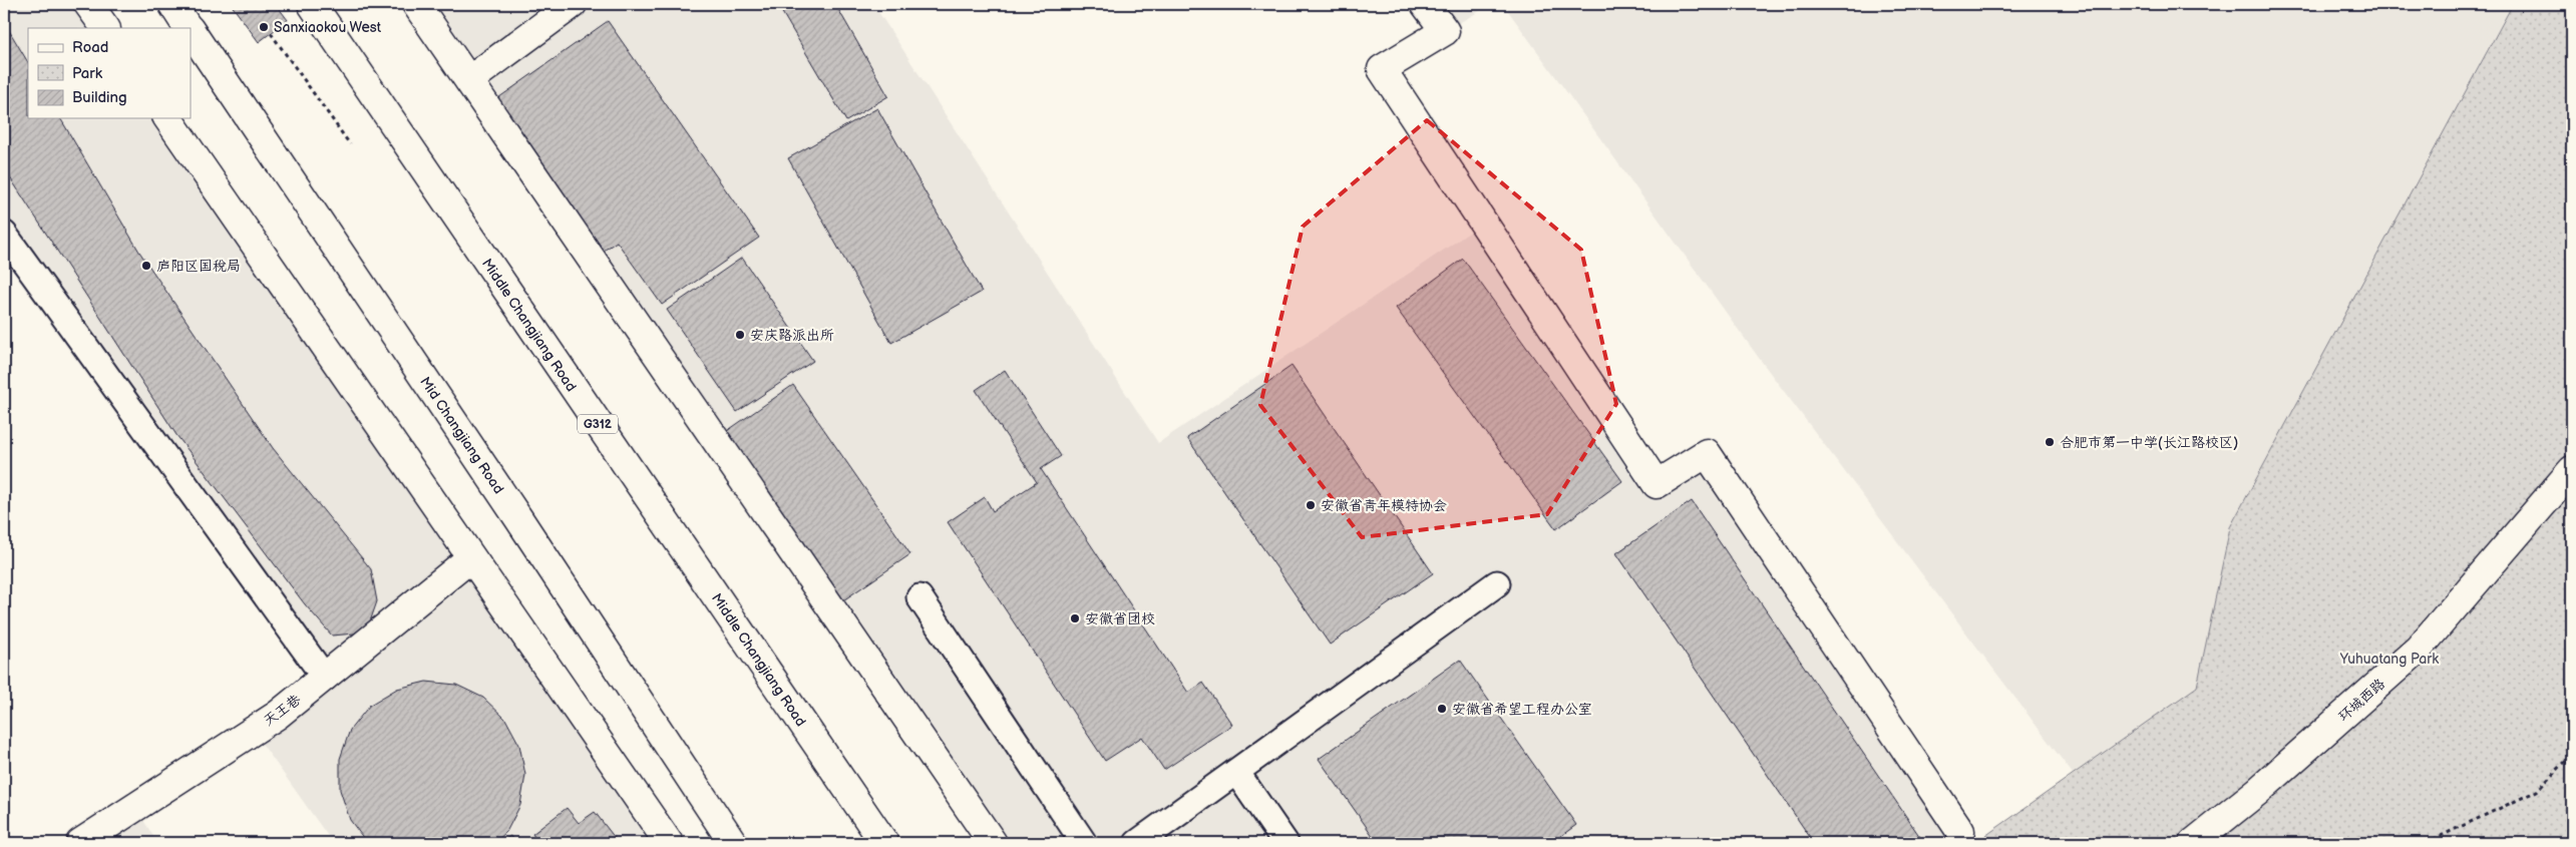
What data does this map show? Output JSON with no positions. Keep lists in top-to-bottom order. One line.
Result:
{"streets":{"main road":["Middle Changjiang Road","G312","Mid Changjiang Road","环城西路","天王巷"]},"parks":["Yuhuatang Park"],"places":["Sanxiaokou West","庐阳区国税局","安庆路派出所","合肥市第一中学(长江路校区)","安徽省青年模特协会","安徽省团校","安徽省希望工程办公室"],"legend":["Road","Park","Building"]}
